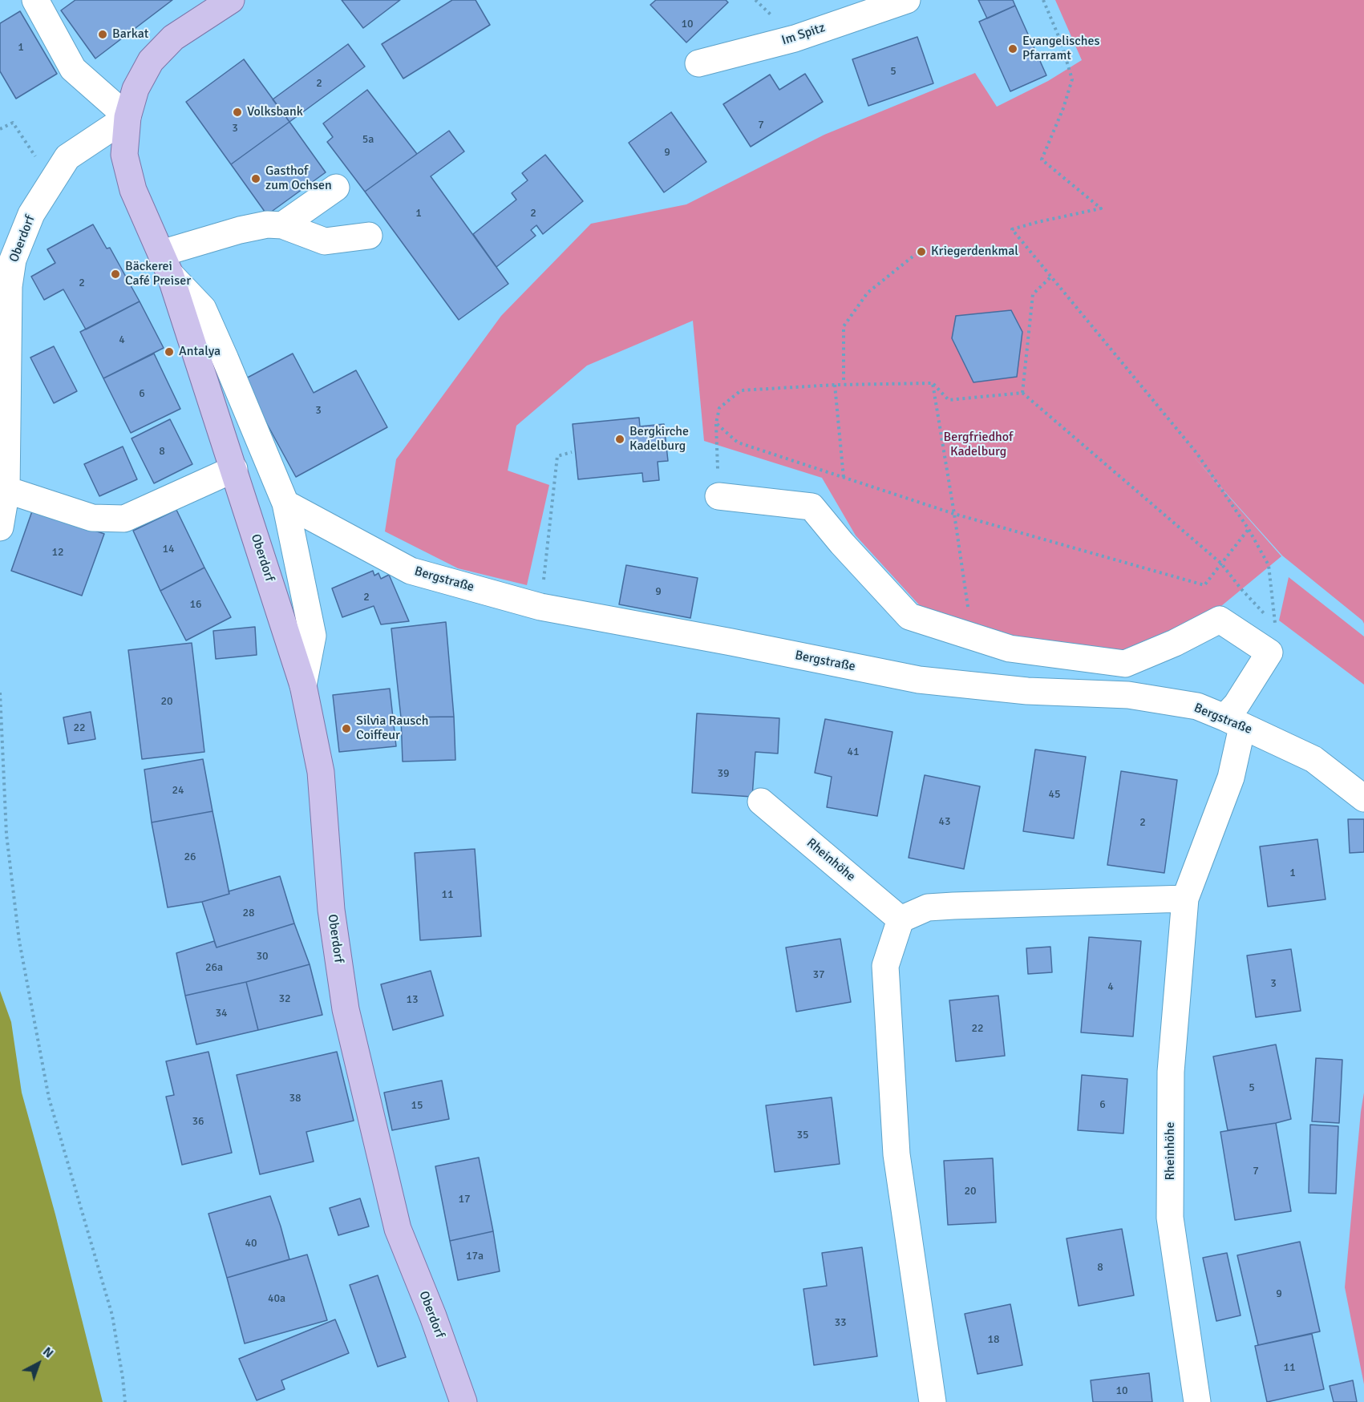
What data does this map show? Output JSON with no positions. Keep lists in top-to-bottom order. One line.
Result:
{"streets":{"main road":["Oberdorf"],"street":["Im Spitz","Bergstraße","Rheinhöhe"]},"crossings":[["Bergstraße","Rheinhöhe"]],"parks":["Bergfriedhof Kadelburg"],"places":["Barkat","Evangelisches Pfarramt","Volksbank","Gasthof zum Ochsen","Kriegerdenkmal","Bäckerei Café Preiser","Antalya","Bergkirche Kadelburg","Silvia Rausch Coiffeur"],"house_numbers":["10","1","5","2","7","3","5a","9","1","2","2","4","6","3","8","14","12","9","2","16","20","22","41","39","24","45","43","2","26","1","11","28","30","26a","37","3","4","32","13","34","22","5","38","6","15","36","35","7","20","17","40","17a","8","9","40a","33","18","11","10"],"north":"top right"}
